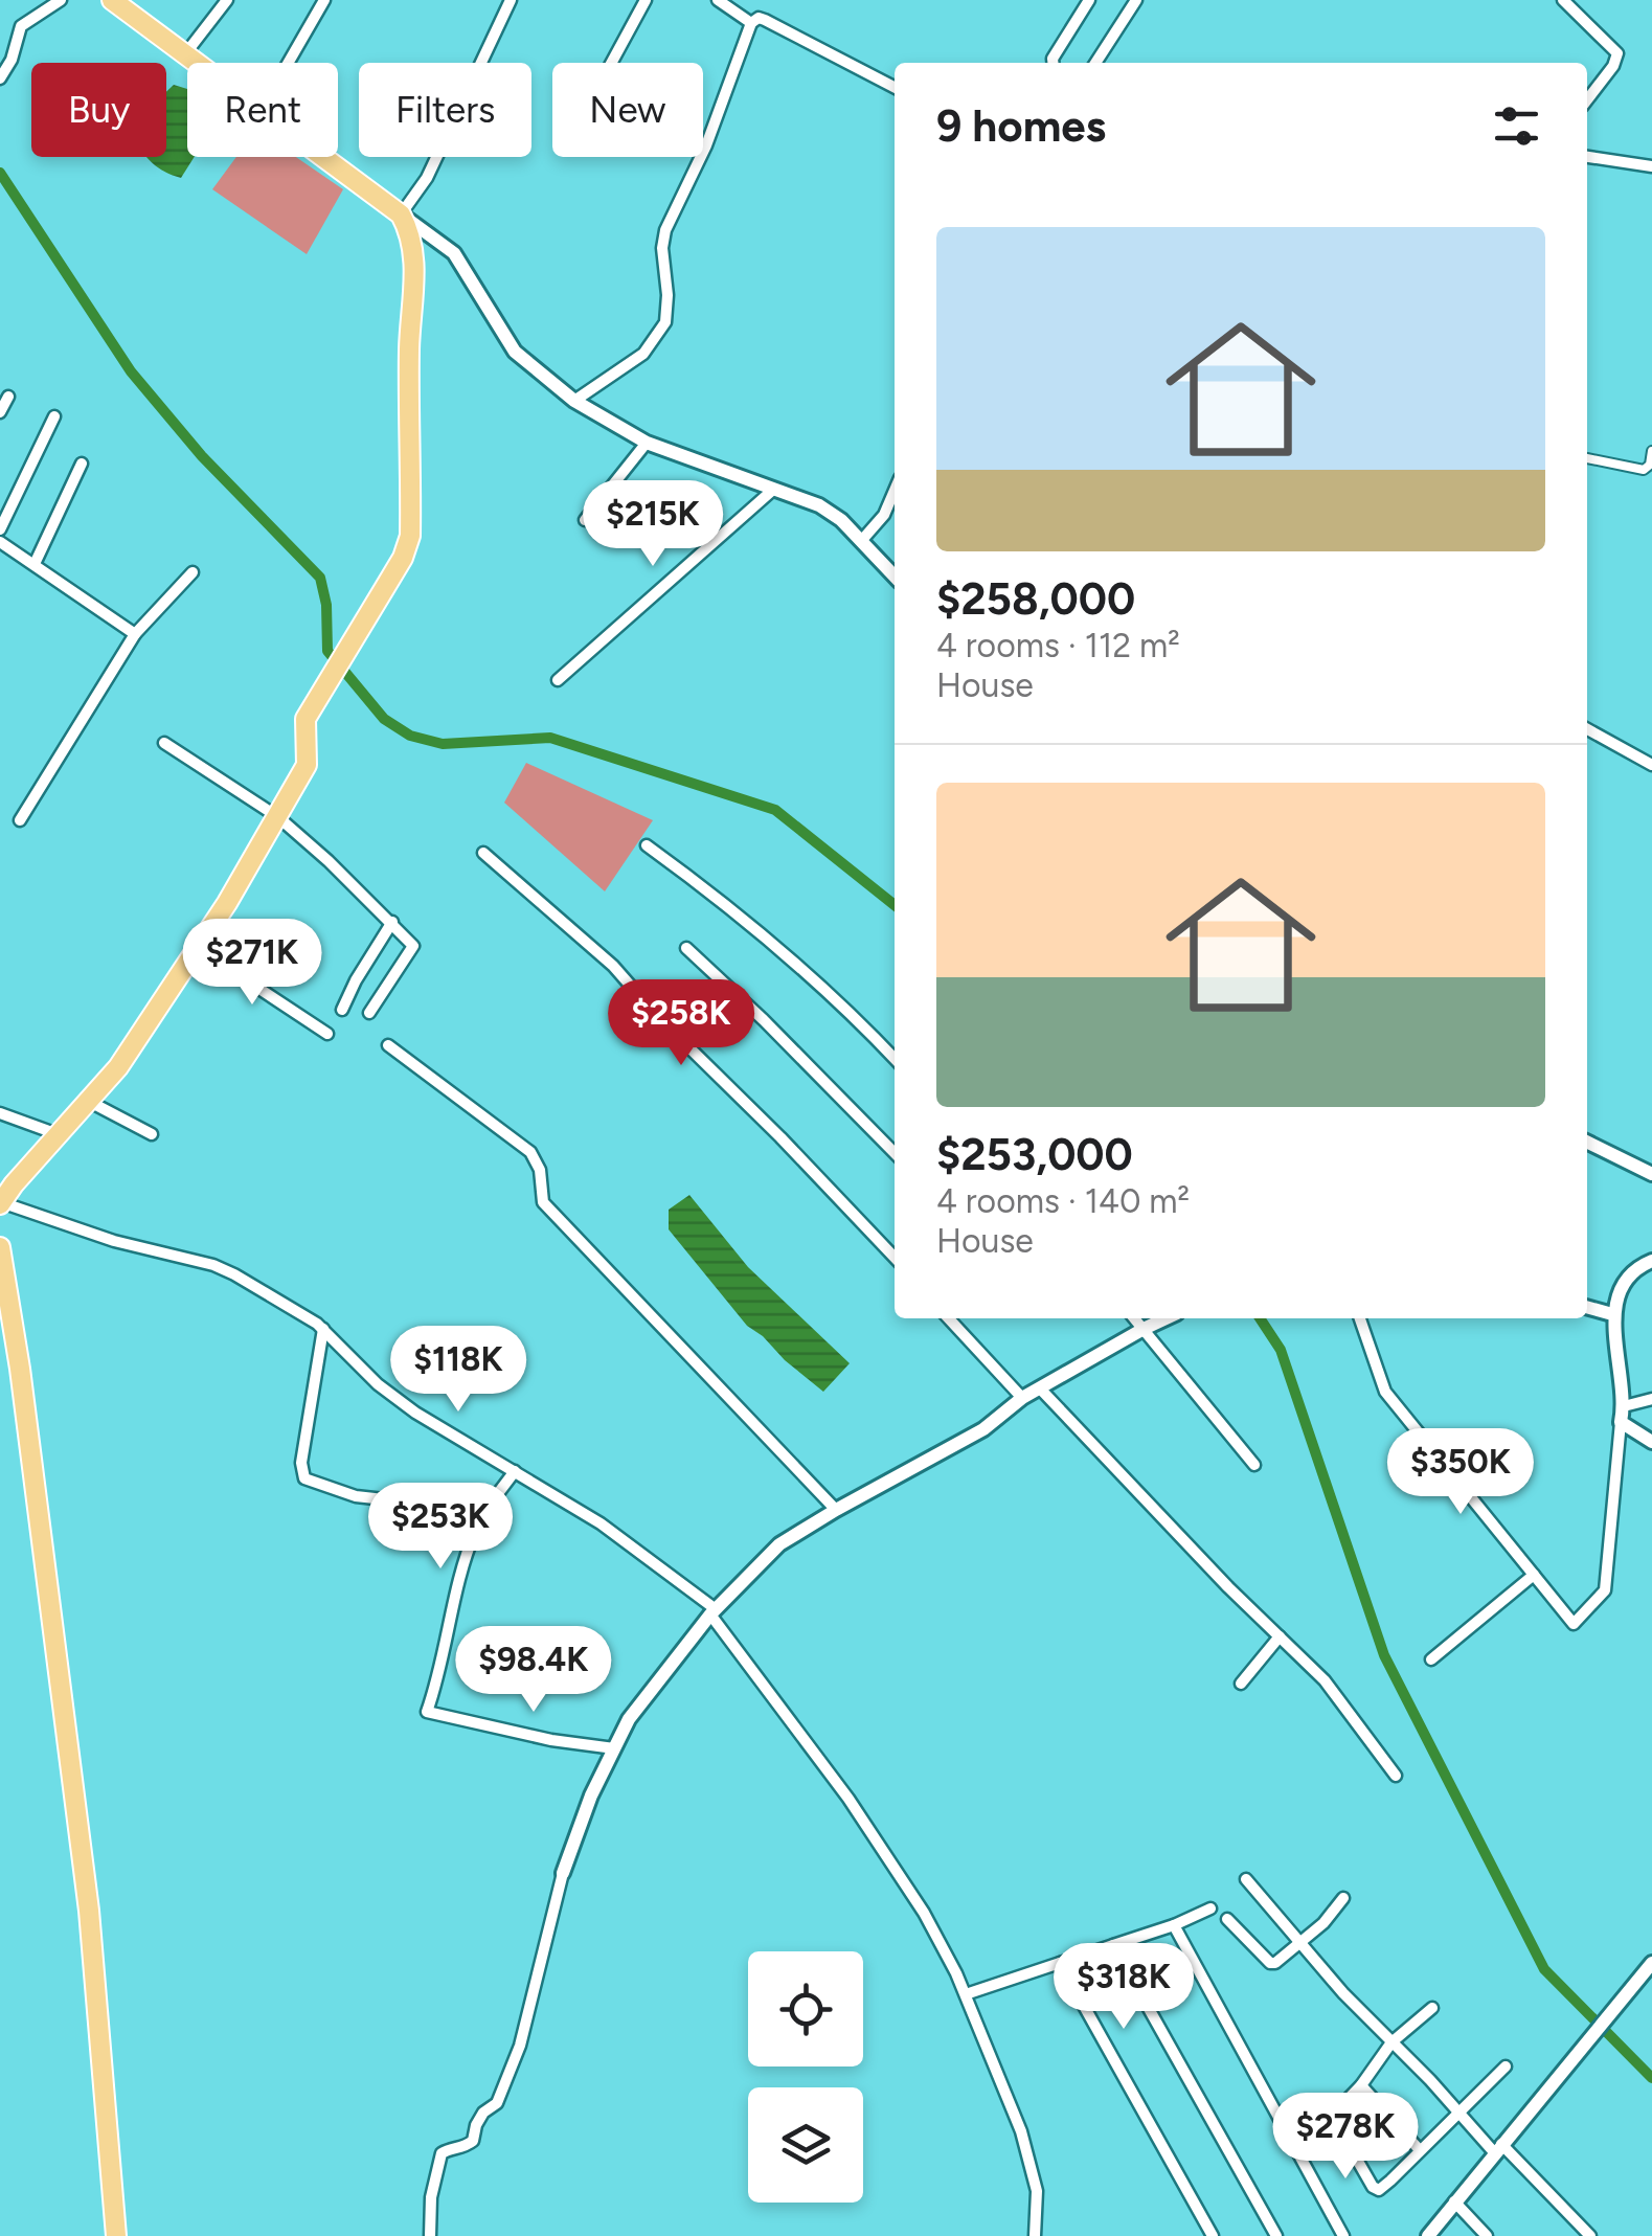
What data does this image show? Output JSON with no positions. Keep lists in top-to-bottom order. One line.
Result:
{"page":{"chip":["Buy","Rent","Filters","New"],"heading":"9 homes","list":[{"name":"$258,000","note":"4 rooms · 112 m² · House"},{"name":"$253,000","note":"4 rooms · 140 m² · House"}],"price":["$215K","$271K","$258K","$118K","$350K","$253K","$98.4K","$318K","$278K"]}}
